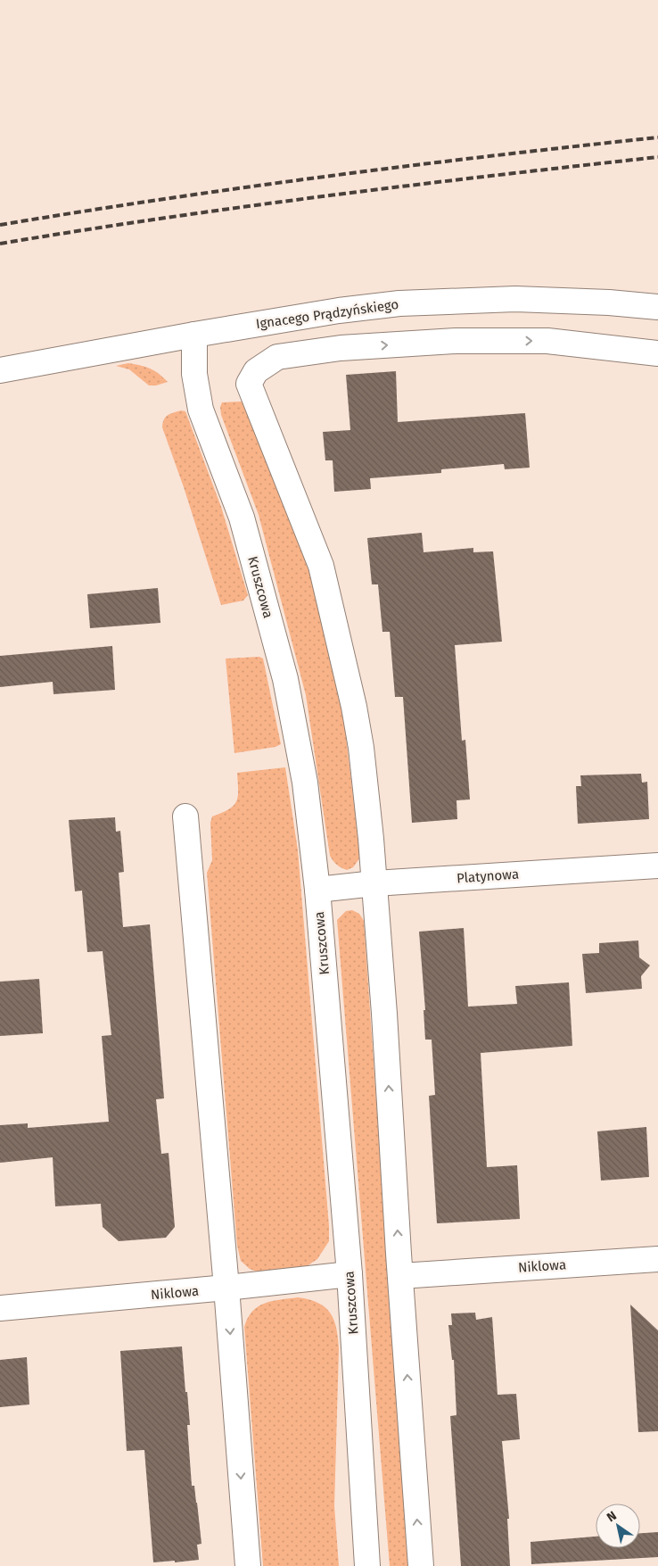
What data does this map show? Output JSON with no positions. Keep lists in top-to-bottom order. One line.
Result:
{"streets":{"street":["Ignacego Prądzyńskiego","Kruszcowa","Platynowa","Niklowa"]},"crossings":[["Ignacego Prądzyńskiego","Kruszcowa"],["Kruszcowa","Platynowa"],["Kruszcowa","Niklowa"]],"north":"top left"}
